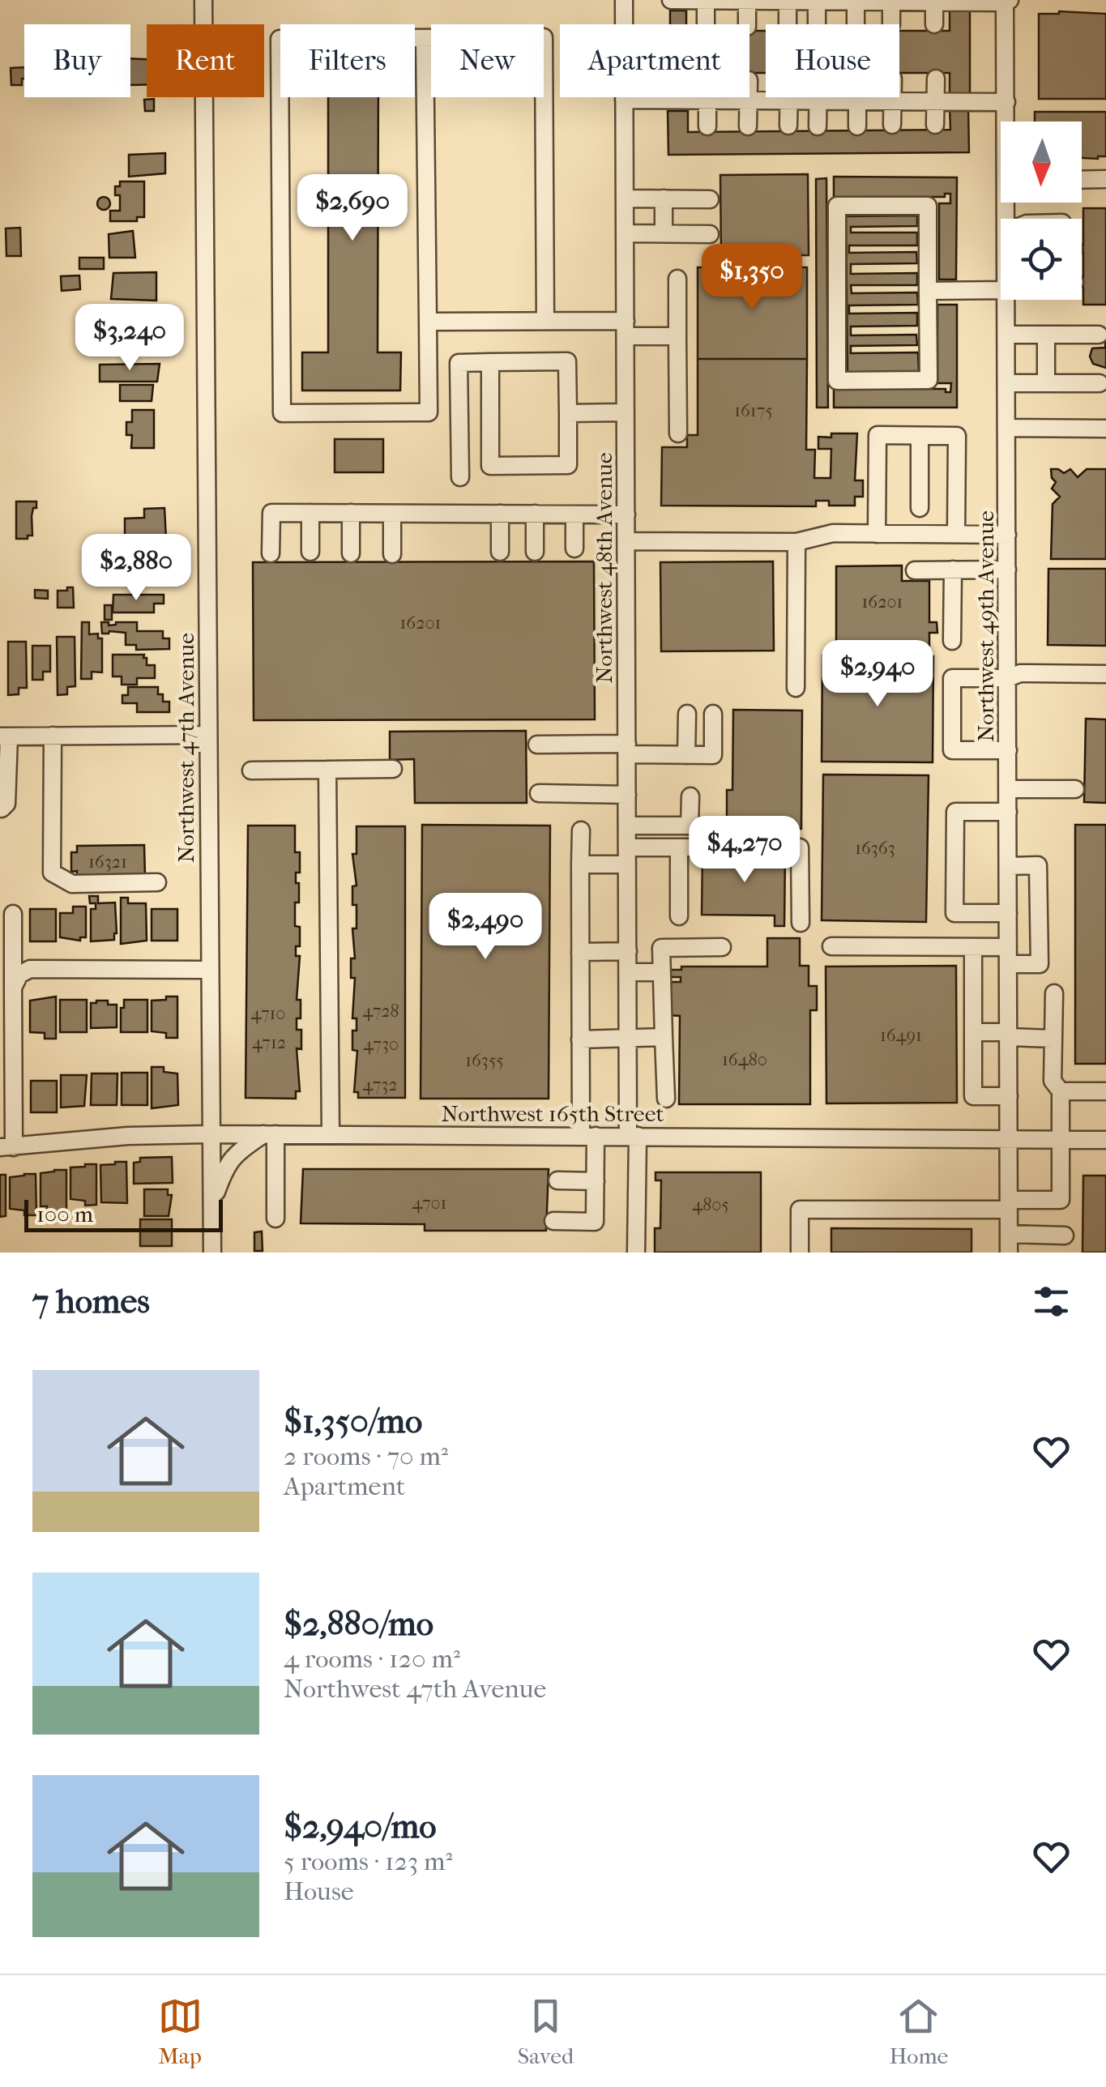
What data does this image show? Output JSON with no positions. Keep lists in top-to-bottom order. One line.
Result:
{"streets":{"street":["Northwest 48th Avenue","Northwest 49th Avenue","Northwest 47th Avenue","Northwest 165th Street"]},"crossings":[["Northwest 48th Avenue","Northwest 165th Street"],["Northwest 49th Avenue","Northwest 165th Street"],["Northwest 47th Avenue","Northwest 165th Street"]],"house_numbers":["16175","16201","16201","16363","16321","4728","4710","16491","4712","4730","16480","16355","4732","4701","4805"],"scale_bar":"100 m","north":"bottom","page":{"chip":["Buy","Rent","Filters","New","Apartment","House"],"price":["$2,690","$1,350","$3,240","$2,880","$2,940","$4,270","$2,490"],"scale":"100 m","heading":"7 homes","list":[{"name":"$1,350/mo","note":"2 rooms · 70 m² · Apartment"},{"name":"$2,880/mo","note":"4 rooms · 120 m² · Northwest 47th Avenue"},{"name":"$2,940/mo","note":"5 rooms · 123 m² · House"}],"tabs":["Map","Saved","Home"]}}
